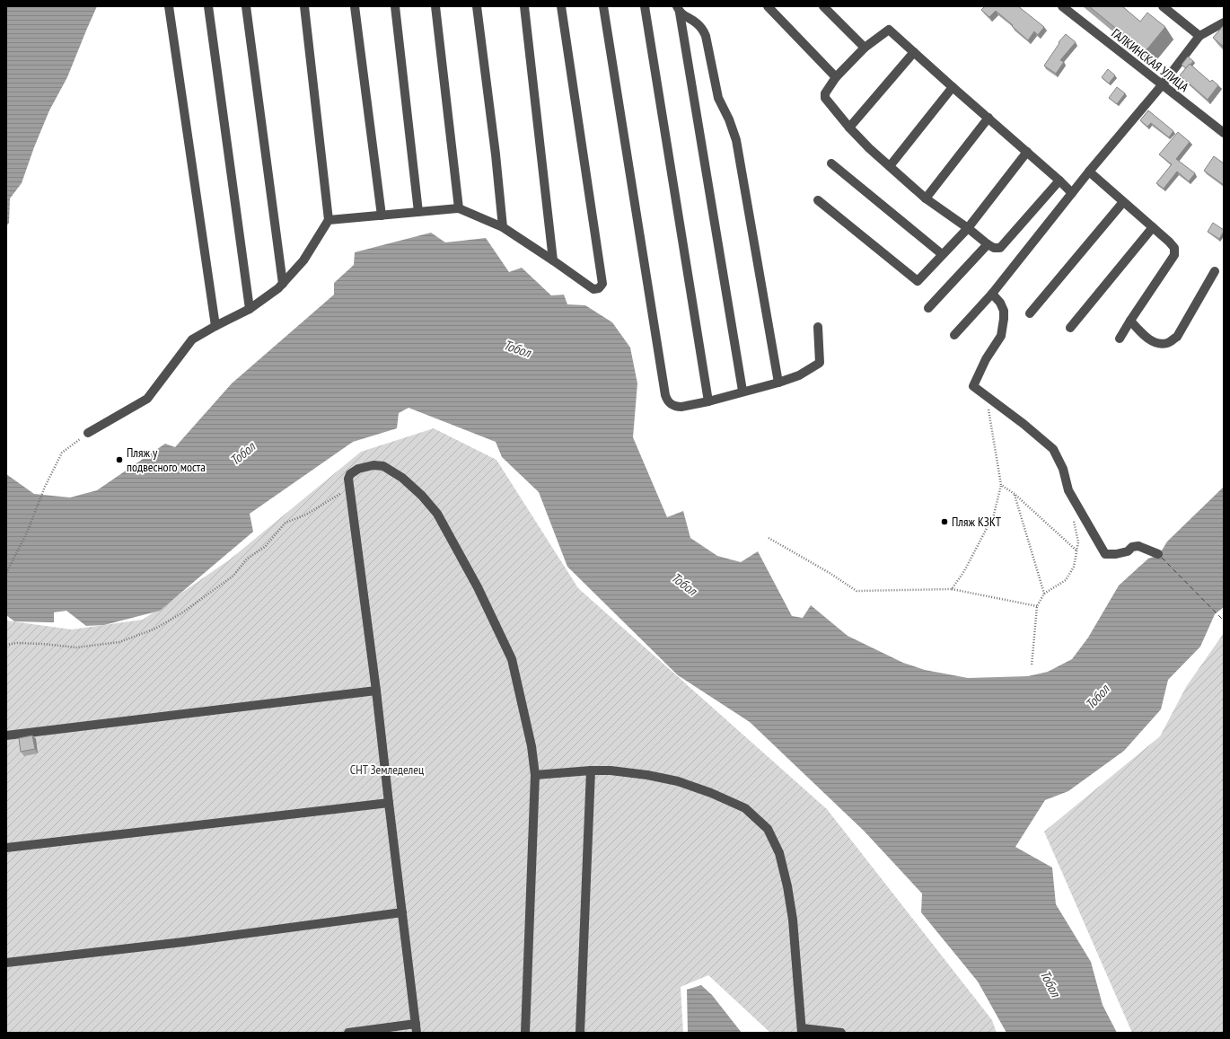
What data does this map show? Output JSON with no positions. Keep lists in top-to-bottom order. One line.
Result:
{"streets":{"street":["ГАЛКИНСКАЯ УЛИЦА"]},"water":["Тобол"],"parks":["СНТ Земледелец"],"places":["Пляж у подвесного моста","Пляж КЗКТ"]}
